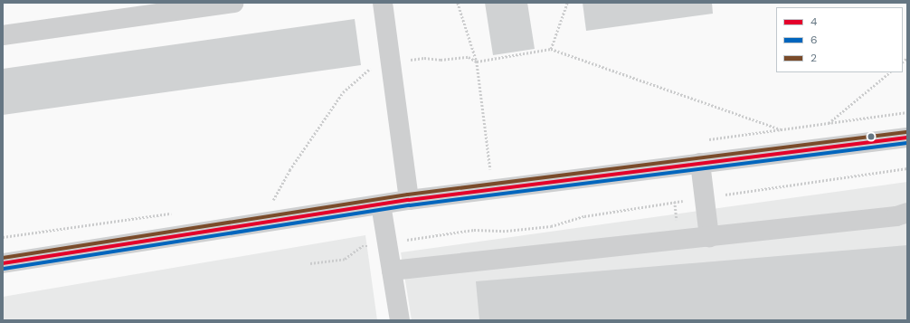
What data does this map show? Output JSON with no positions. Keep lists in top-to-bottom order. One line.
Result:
{"lines":["transit line 2","transit line 4","transit line 6"],"legend":["4","6","2"]}
